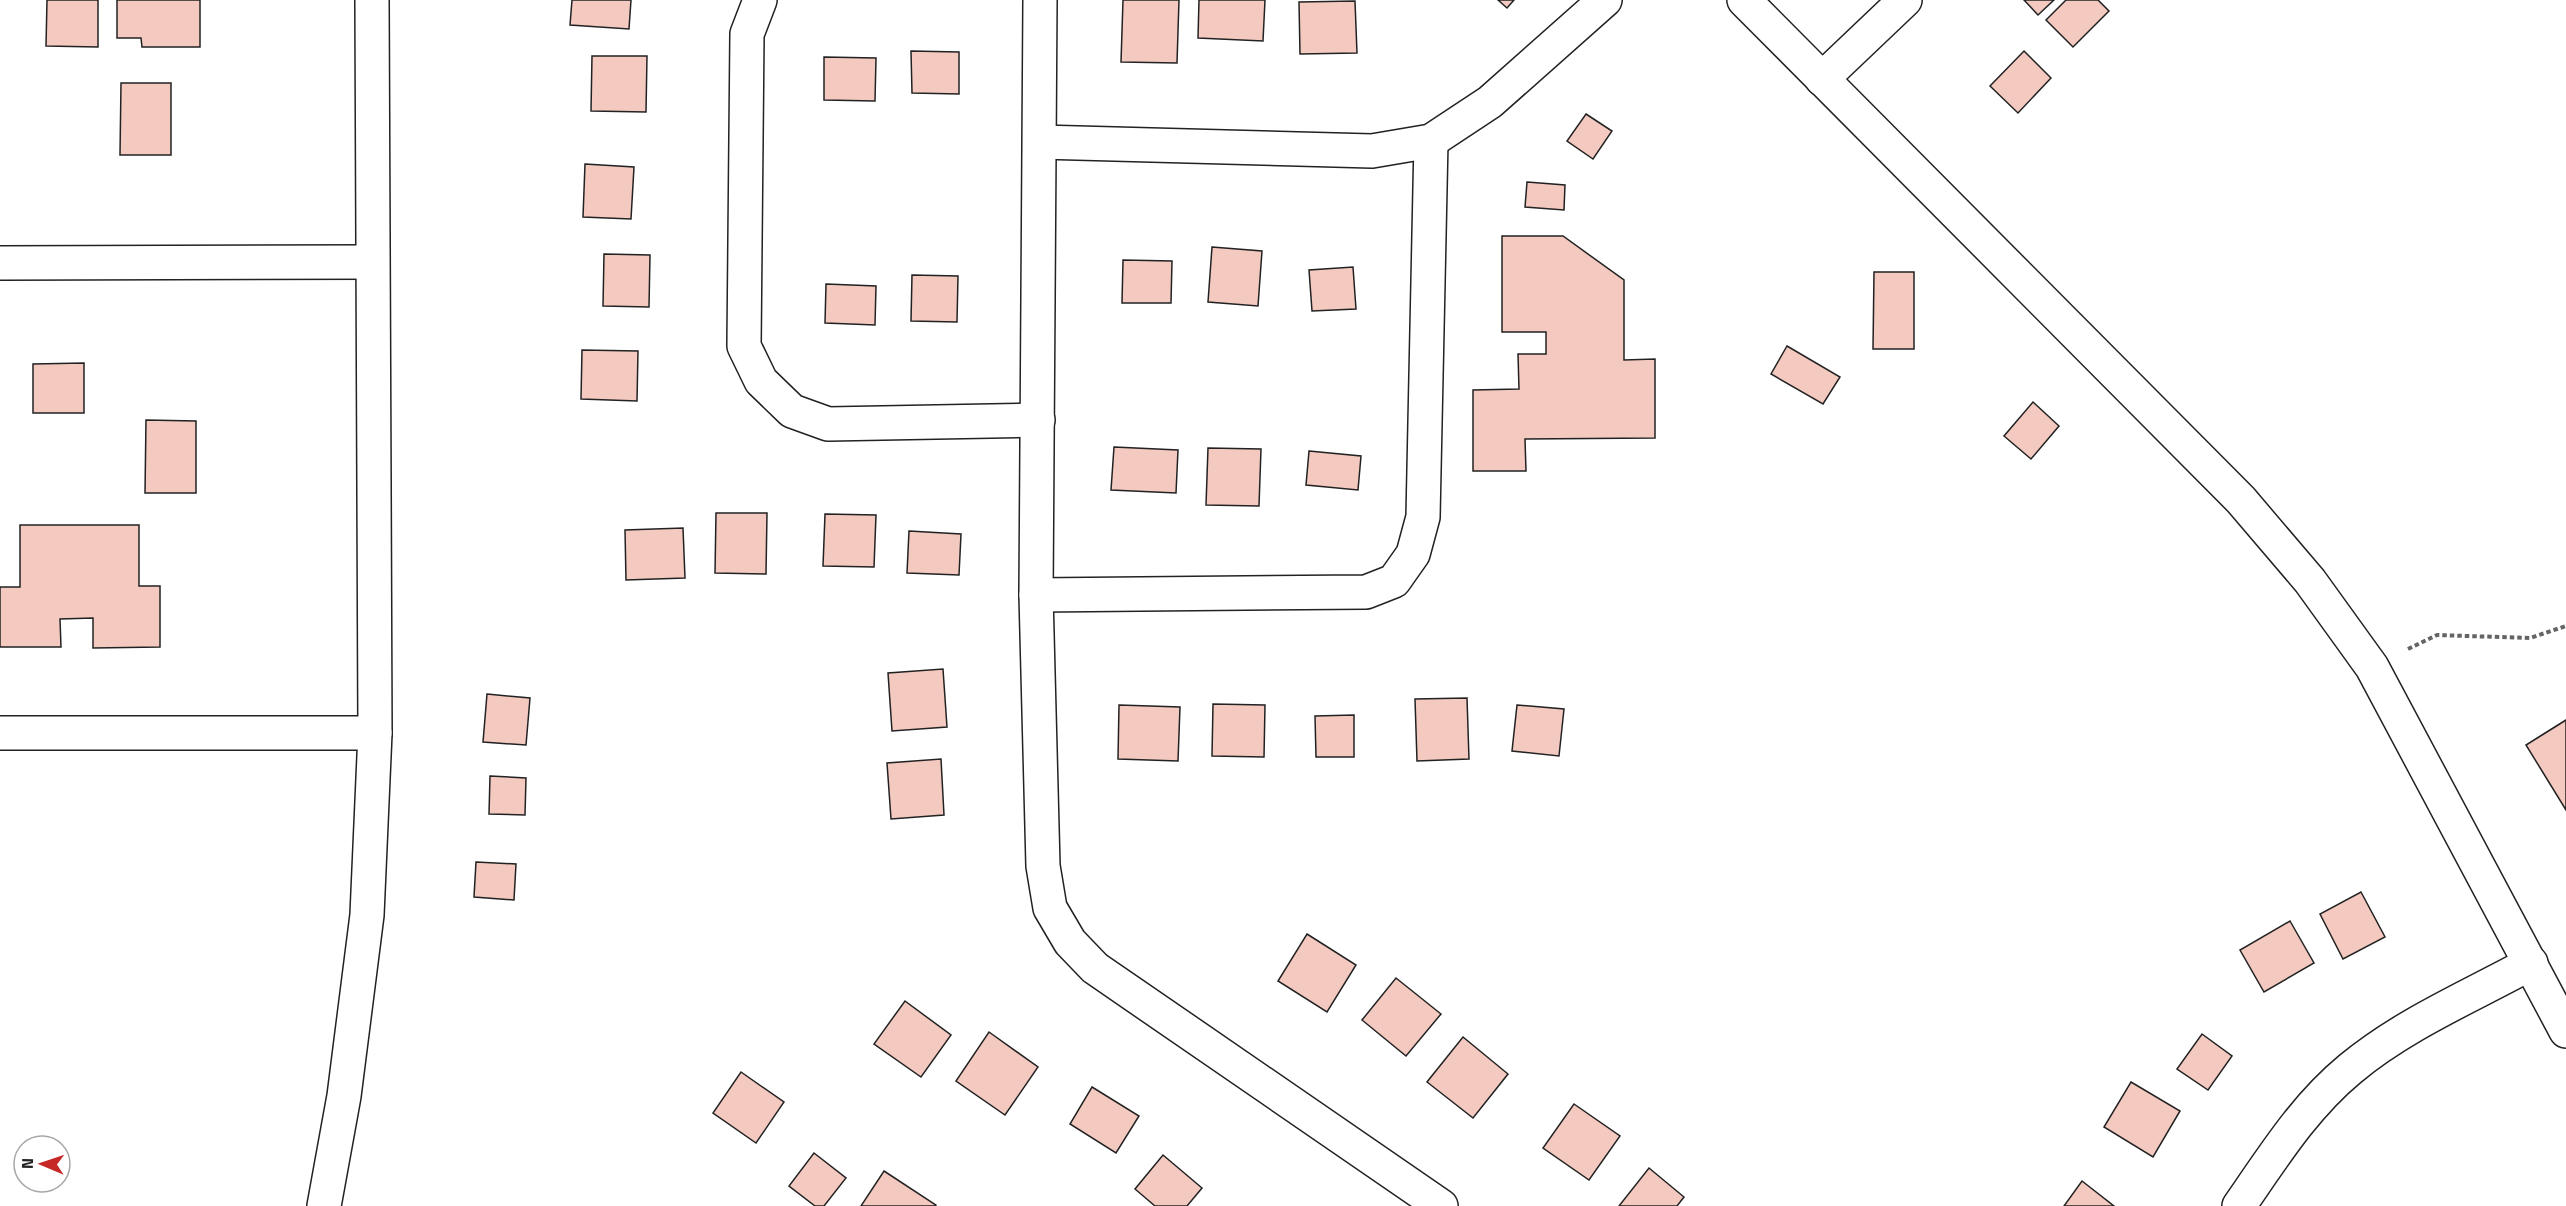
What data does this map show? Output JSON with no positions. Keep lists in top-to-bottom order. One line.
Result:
{"north":"left"}
